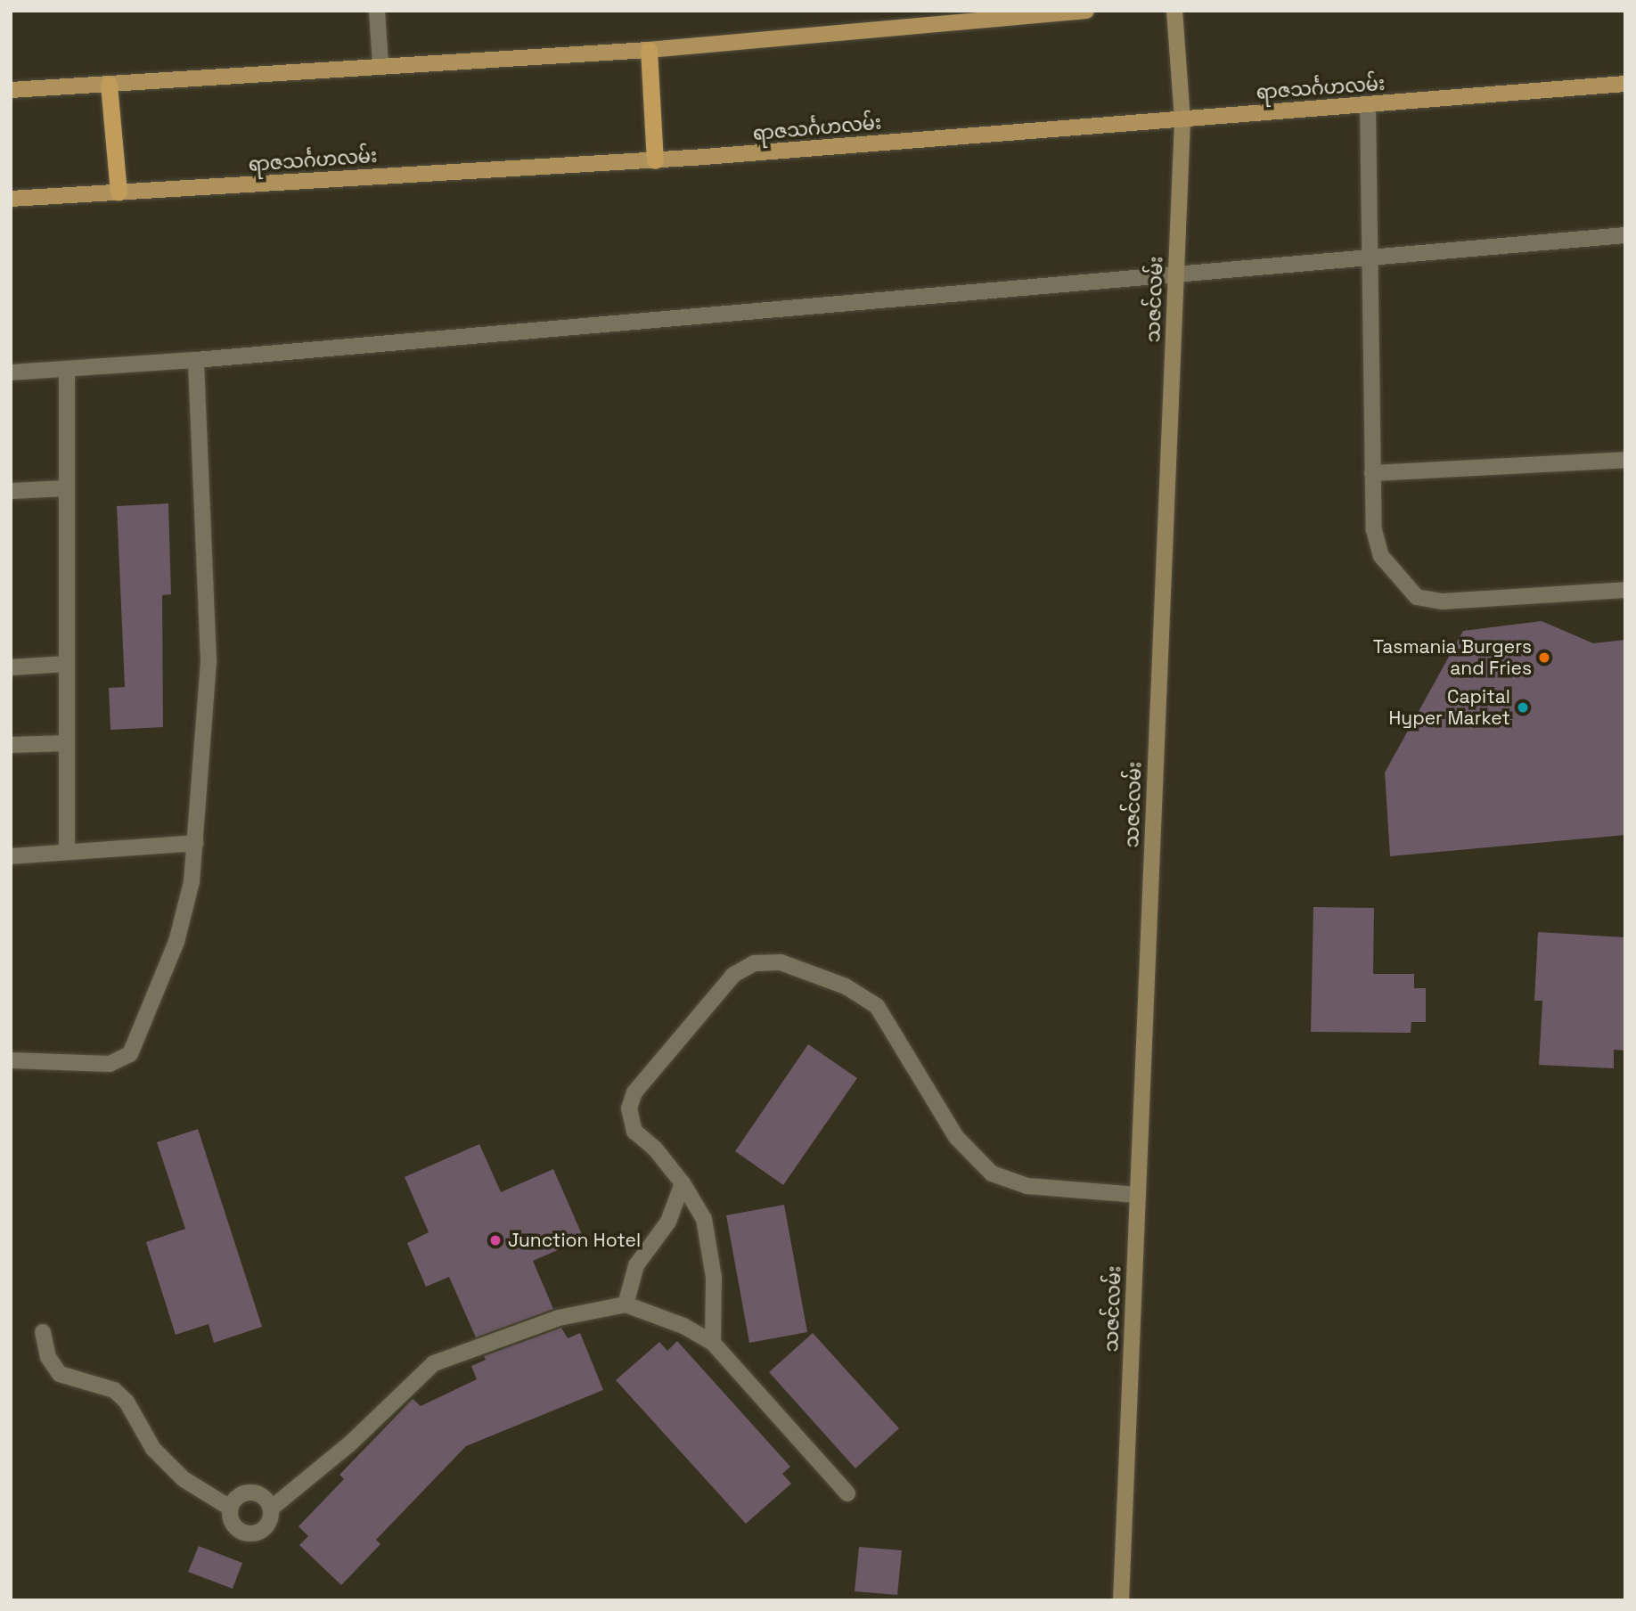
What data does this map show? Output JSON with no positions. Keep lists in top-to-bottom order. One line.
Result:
{"streets":{"main road":["ရာဇသင်္ဂဟလမ်း","သဇင်လမ်း"]},"crossings":[["ရာဇသင်္ဂဟလမ်း","သဇင်လမ်း"]],"places":["Tasmania Burgers and Fries","Capital Hyper Market","Junction Hotel"]}
